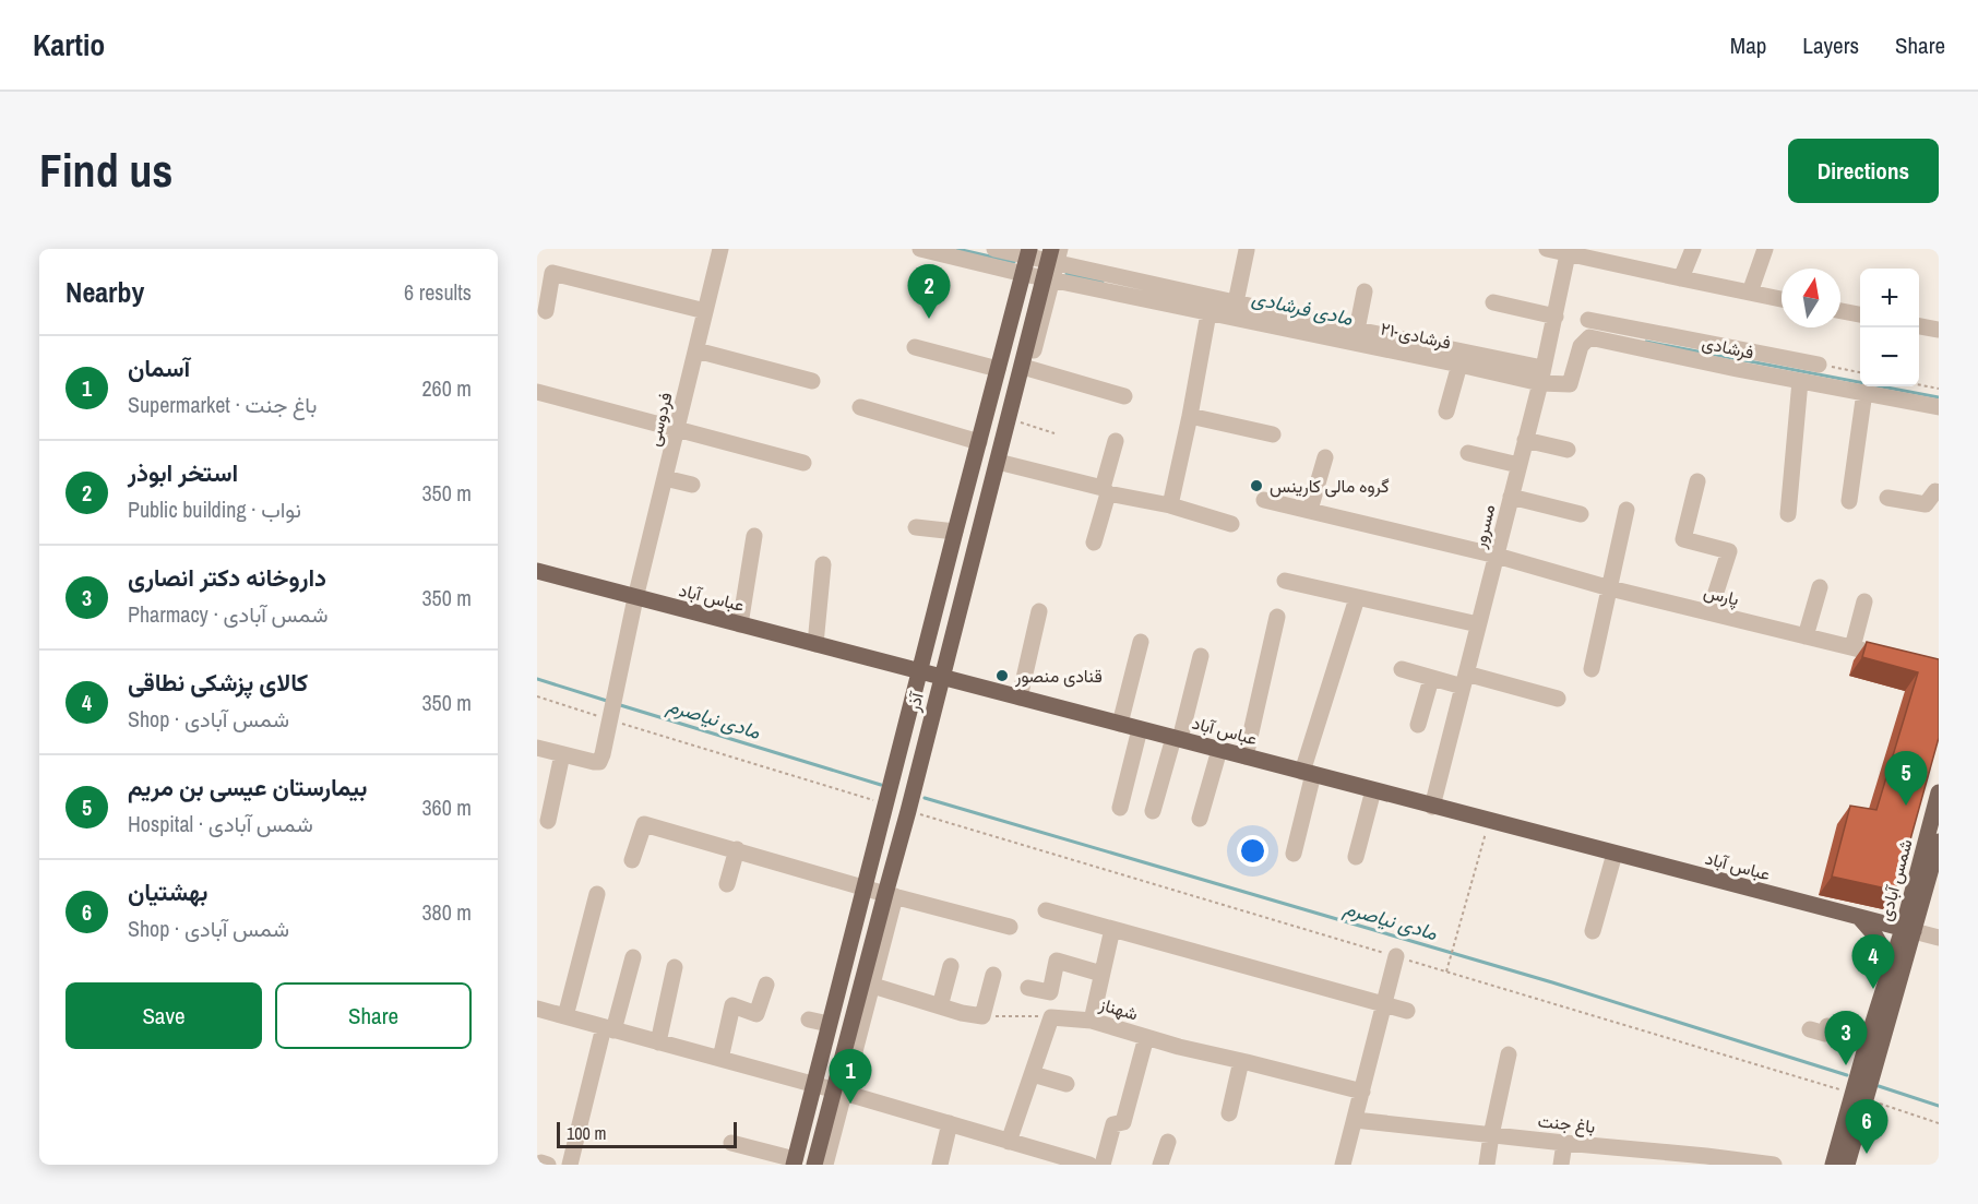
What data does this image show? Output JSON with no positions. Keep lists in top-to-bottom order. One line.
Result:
{"streets":{"main road":["عباس آباد","آذر","شمس آبادی"],"street":["۲۱-فرشادی","فرشادی","فردوسی","مسرور","پارس","شهناز","باغ جنت"]},"crossings":[["۲۱-فرشادی","فرشادی"],["۲۱-فرشادی","مسرور"],["۲۱-فرشادی","آذر"],["فرشادی","مسرور"],["فردوسی","عباس آباد"],["مسرور","پارس"],["مسرور","عباس آباد"],["عباس آباد","آذر"],["عباس آباد","شمس آبادی"]],"water":["مادی فرشادی","مادی نیاصرم"],"places":["گروه مالی کارینس","قنادی منصور"],"scale_bar":"100 m","north":"top","page":{"header":"Kartio","nav":["Map","Layers","Share"],"buttons":["Directions",["Save","Share"]],"title":"Find us","heading":["Nearby","6 results"],"pins":["2","5","4","3","1","6"],"map_buttons":["+","−"],"list":[{"mark":"1","name":"آسمان","note":"Supermarket · باغ جنت","value":"260 m"},{"mark":"2","name":"استخر ابوذر","note":"Public building · نواب","value":"350 m"},{"mark":"3","name":"داروخانه دکتر انصاری","note":"Pharmacy · شمس آبادی","value":"350 m"},{"mark":"4","name":"کالای پزشکی نطاقی","note":"Shop · شمس آبادی","value":"350 m"},{"mark":"5","name":"بیمارستان عیسی بن مریم","note":"Hospital · شمس آبادی","value":"360 m"},{"mark":"6","name":"بهشتیان","note":"Shop · شمس آبادی","value":"380 m"}],"scale":"100 m"}}
